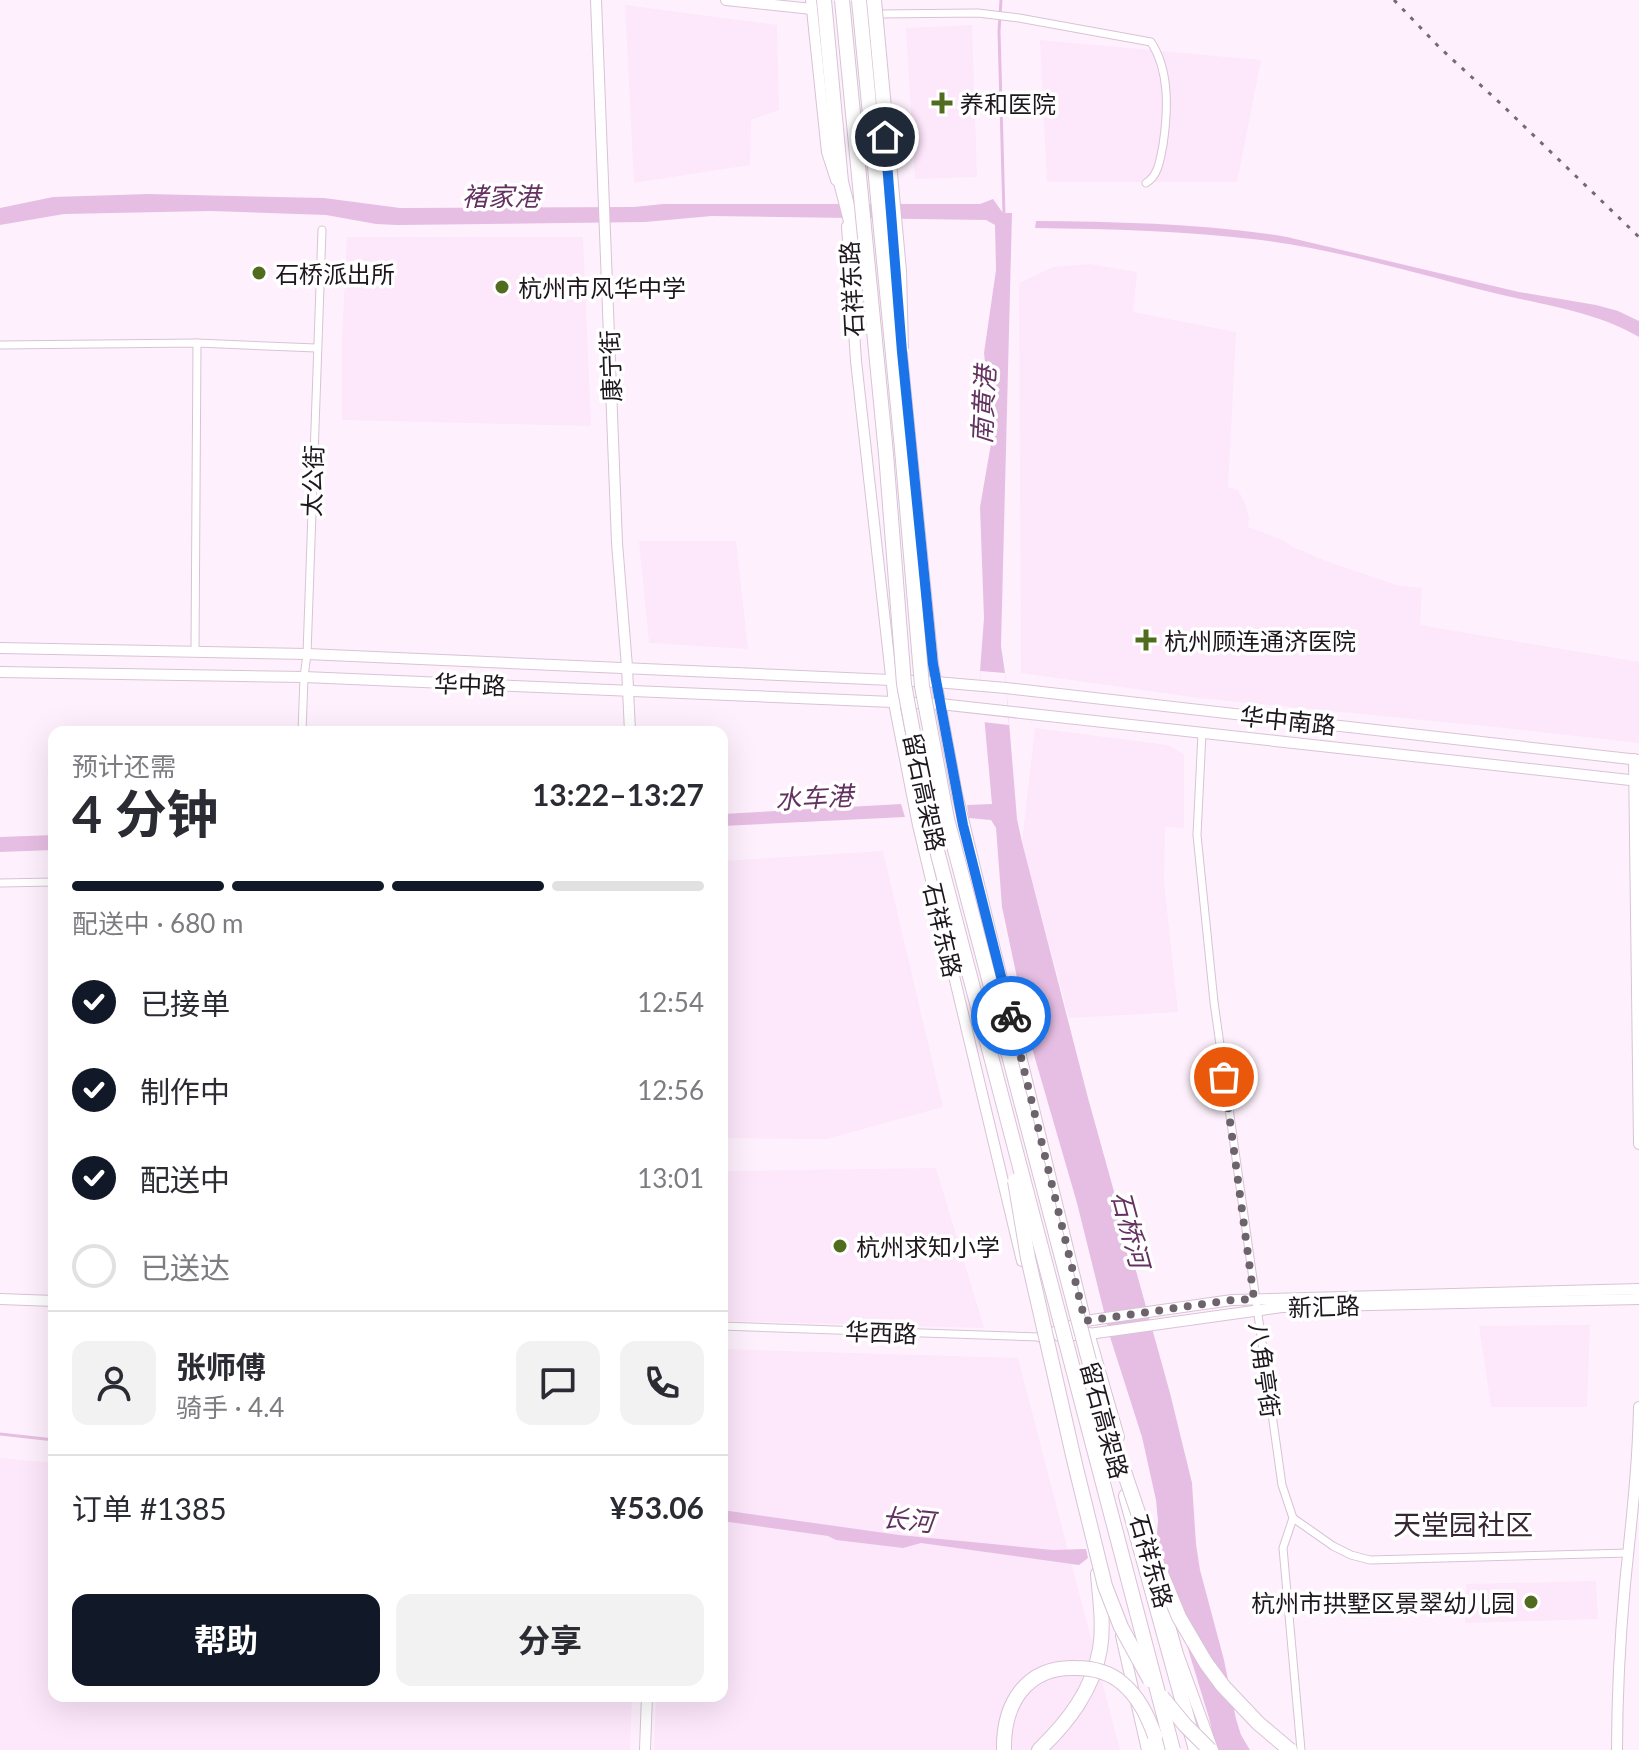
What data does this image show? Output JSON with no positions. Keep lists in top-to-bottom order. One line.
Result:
{"streets":{"highway":["留石高架路"],"main road":["石祥东路","康宁街","华中路","华中南路","新汇路"],"street":["太公街","华西路","八角亭街"]},"crossings":[["石祥东路","华中路"],["石祥东路","华中南路"],["石祥东路","新汇路"],["石祥东路","华西路"],["康宁街","华中路"],["太公街","华中路"],["华中路","华中南路"],["华中南路","八角亭街"],["新汇路","华西路"],["新汇路","八角亭街"]],"districts":["天堂园社区"],"water":["褚家港","南黄港","水车港","石桥河","长河"],"places":{"health":["养和医院","杭州顾连通济医院"],"other":["石桥派出所","杭州市风华中学","杭州求知小学","杭州市拱墅区景翠幼儿园"]},"page":{"heading":["4 分钟","预计还需","13:22–13:27"],"panel":["张师傅","骑手 · 4.4","订单 #1385","¥53.06"],"bar":"配送中 · 680 m","list":[["已接单","12:54"],["制作中","12:56"],["配送中","13:01"],"已送达"],"buttons":["帮助","分享"]}}
